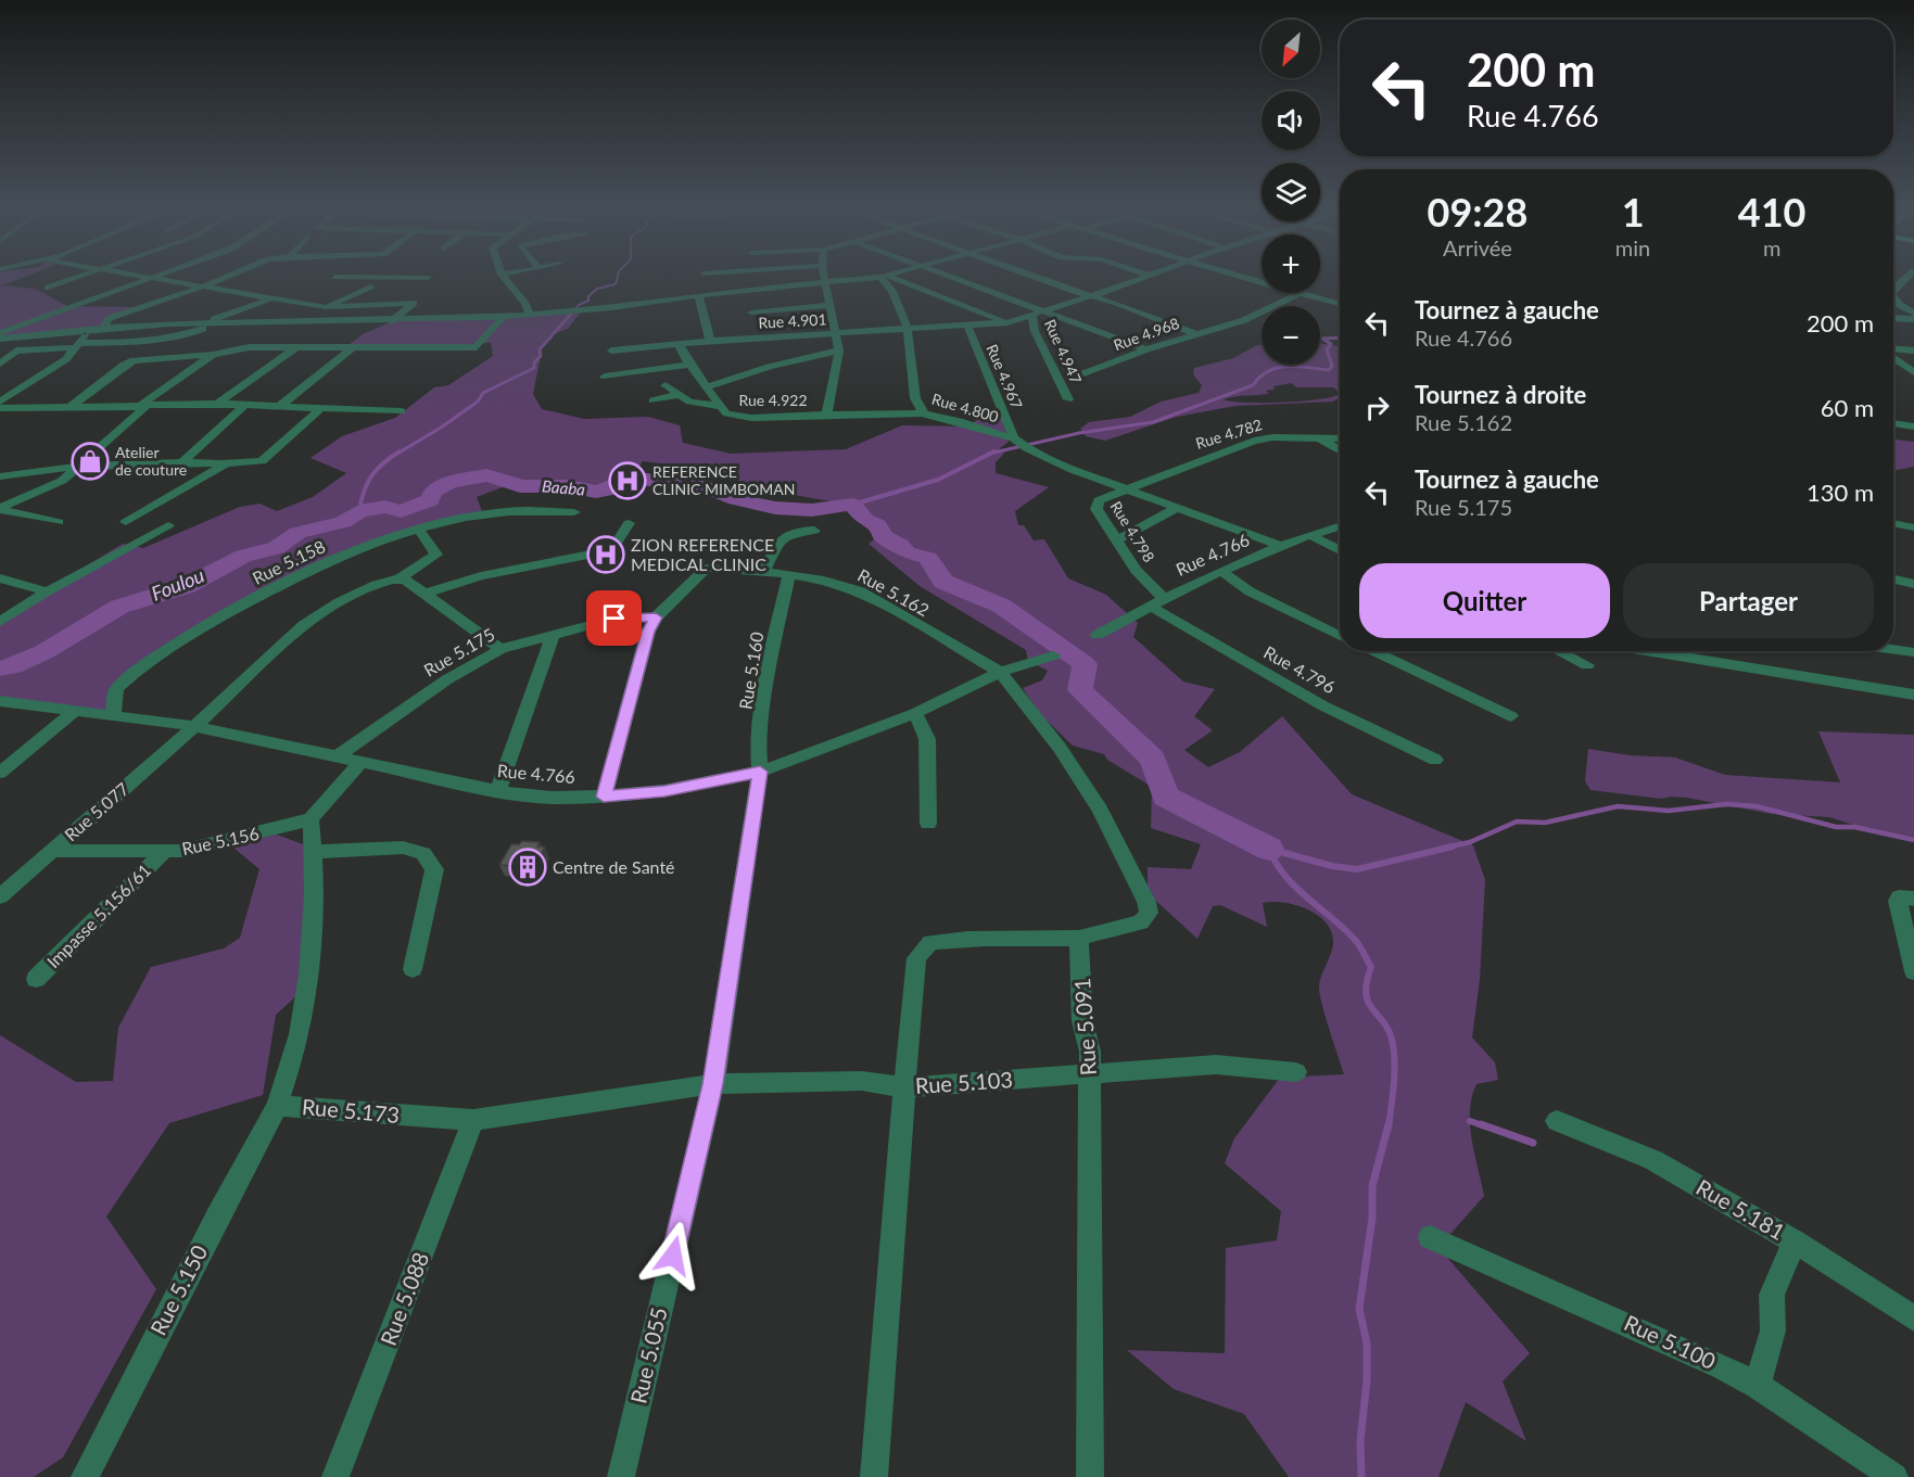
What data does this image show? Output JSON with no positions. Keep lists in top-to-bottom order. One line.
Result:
{"streets":{"street":["Rue 4.901","Rue 4.968","Rue 4.947","Rue 4.967","Rue 4.922","Rue 4.800","Rue 4.782","Rue 4.798","Rue 4.766","Rue 5.158","Rue 5.162","Rue 5.175","Rue 4.796","Rue 5.160","Rue 5.077","Rue 5.156","Impasse 5.156/61","Rue 5.091","Rue 5.103","Rue 5.173","Rue 5.181","Rue 5.150","Rue 5.088","Rue 5.100","Rue 5.055"]},"crossings":[["Rue 4.901","Rue 4.947"],["Rue 4.901","Rue 4.967"],["Rue 4.901","Rue 4.922"],["Rue 4.967","Rue 4.800"],["Rue 4.922","Rue 4.800"],["Rue 4.800","Rue 4.782"],["Rue 4.800","Rue 4.798"],["Rue 4.800","Rue 4.766"],["Rue 4.782","Rue 4.798"],["Rue 4.798","Rue 4.766"],["Rue 4.798","Rue 4.796"],["Rue 4.766","Rue 5.158"],["Rue 4.766","Rue 5.162"],["Rue 4.766","Rue 5.175"],["Rue 4.766","Rue 4.796"],["Rue 4.766","Rue 5.160"],["Rue 4.766","Rue 5.077"],["Rue 4.766","Rue 5.055"],["Rue 5.158","Rue 5.077"],["Rue 5.162","Rue 5.175"],["Rue 5.162","Rue 5.160"],["Rue 5.160","Rue 5.055"],["Rue 5.077","Rue 5.156"],["Rue 5.156","Impasse 5.156/61"],["Rue 5.156","Rue 5.173"],["Rue 5.091","Rue 5.103"],["Rue 5.103","Rue 5.173"],["Rue 5.173","Rue 5.150"],["Rue 5.173","Rue 5.088"],["Rue 5.173","Rue 5.055"]],"water":["Baaba","Foulou"],"places":{"shop":["Atelier de couture"],"hospital":["REFERENCE CLINIC MIMBOMAN","ZION REFERENCE MEDICAL CLINIC"],"building":["Centre de Santé"]},"north":"bottom left","page":{"map_buttons":["+","−"],"turn":["200 m","Rue 4.766"],"eta":["09:28","Arrivée","1","min","410","m"],"list":[{"name":"Tournez à gauche","note":"Rue 4.766","value":"200 m"},{"name":"Tournez à droite","note":"Rue 5.162","value":"60 m"},{"name":"Tournez à gauche","note":"Rue 5.175","value":"130 m"}],"buttons":["Quitter","Partager"]}}
